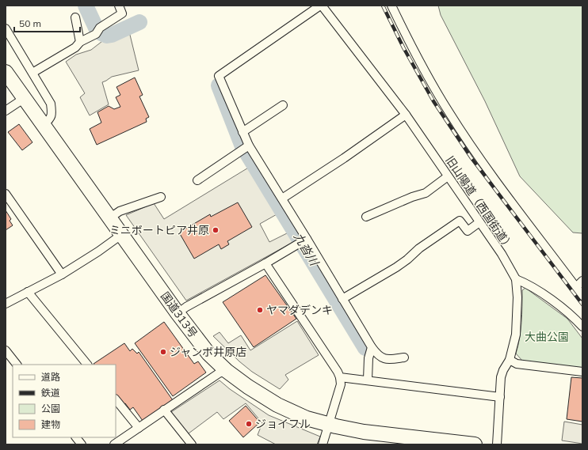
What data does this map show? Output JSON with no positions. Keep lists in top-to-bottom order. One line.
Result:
{"streets":{"highway":["国道313号"],"street":["旧山陽道（西国街道）"]},"water":["九沓川"],"parks":["大曲公園"],"places":["ミニボートピア井原","ヤマダデンキ","ジャンボ井原店","ジョイフル"],"legend":["道路","鉄道","公園","建物"],"scale_bar":"50 m"}
